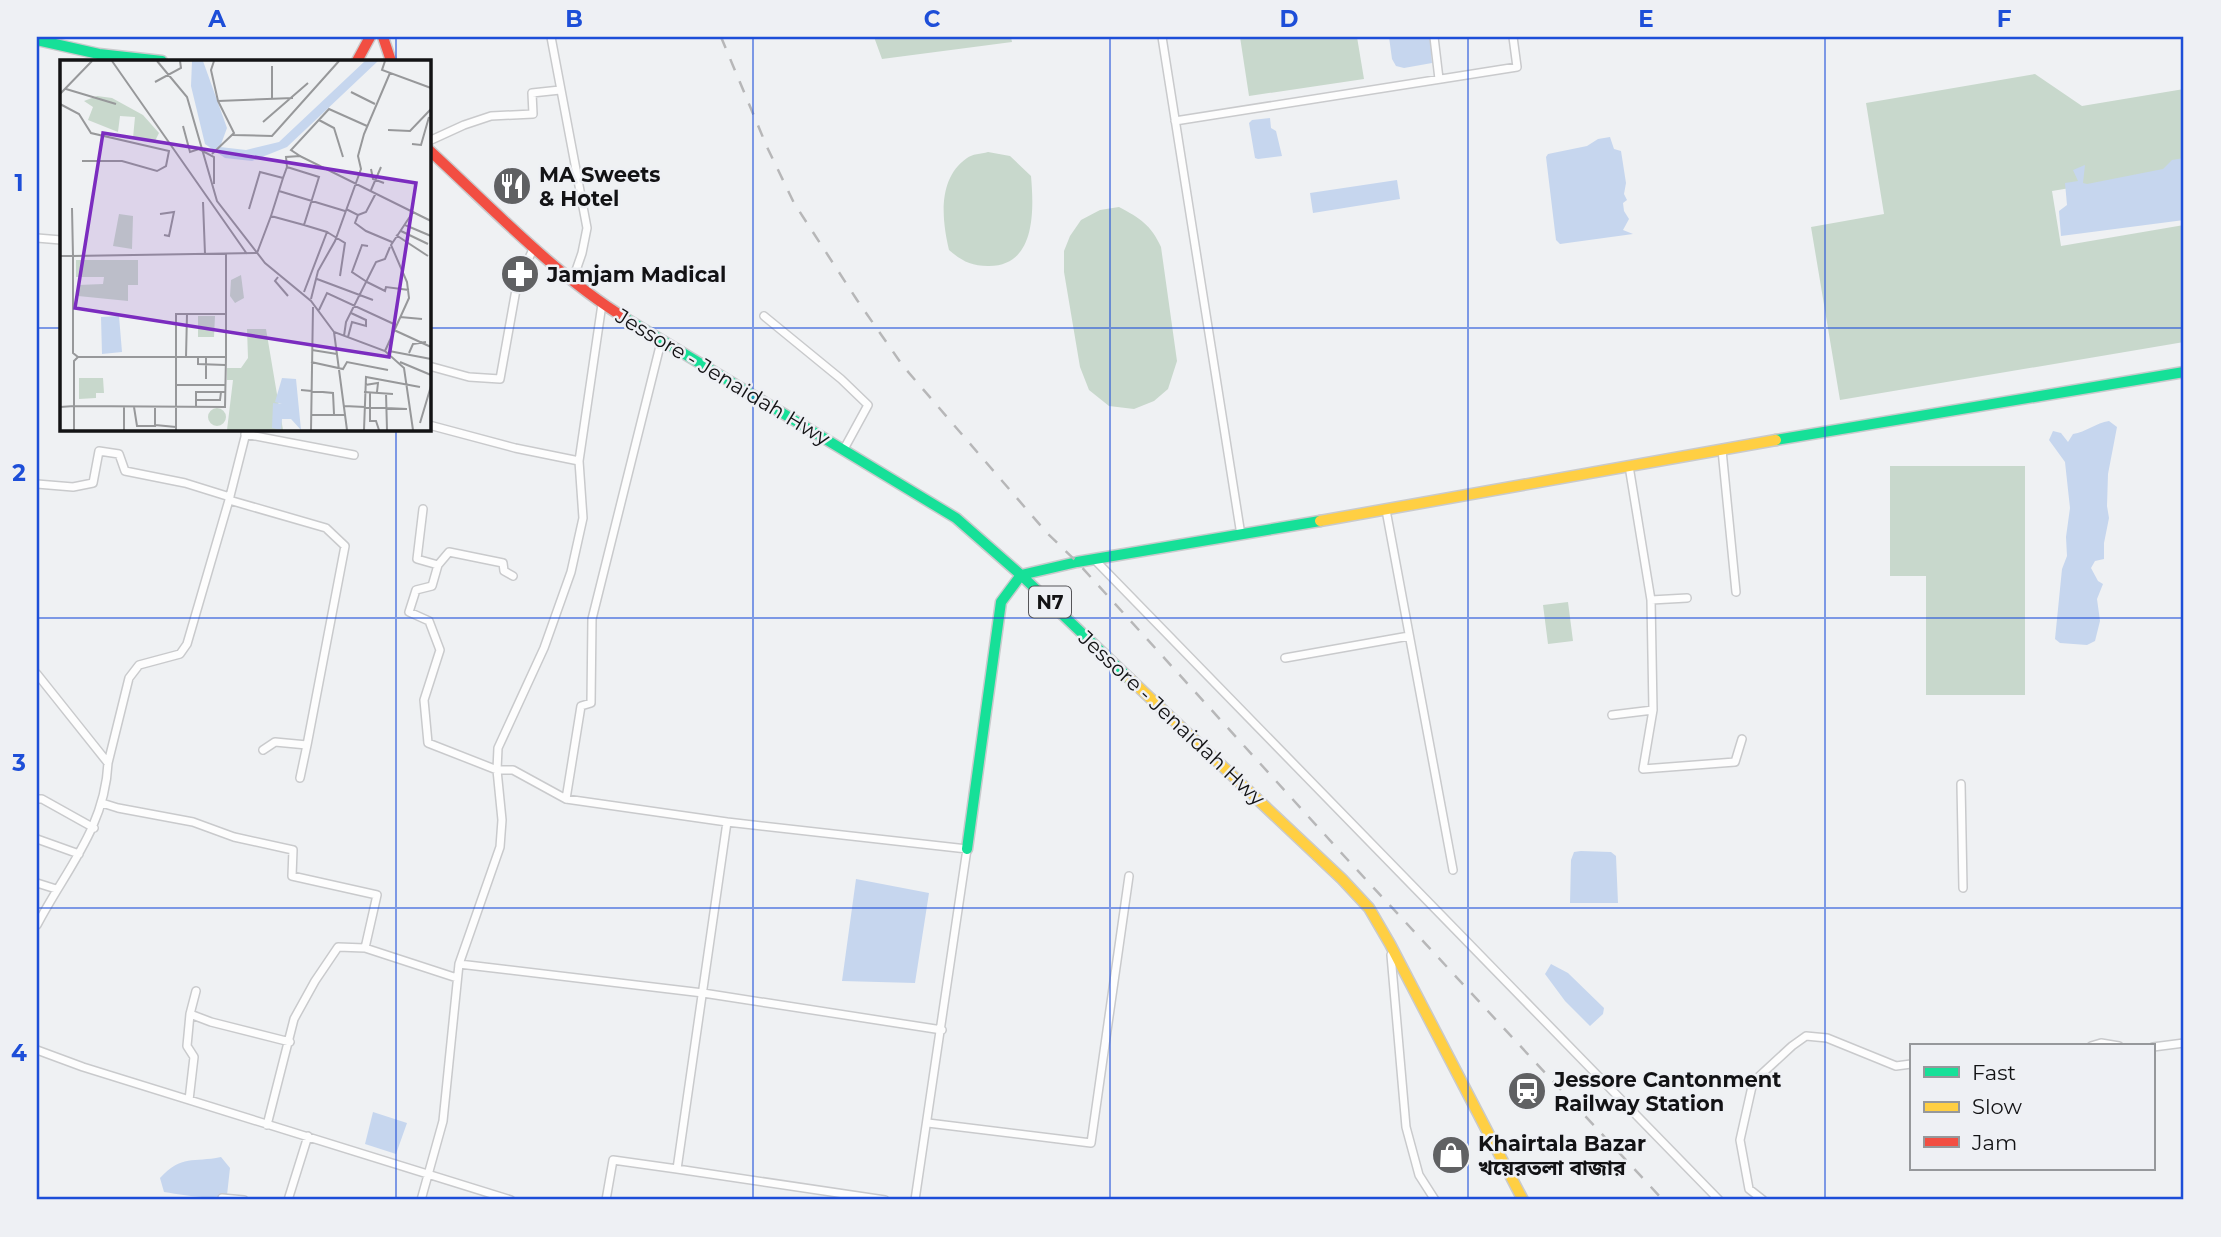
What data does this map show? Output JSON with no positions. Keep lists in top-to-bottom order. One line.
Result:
{"streets":{"main road":["Jessore - Jenaidah Hwy","N7"]},"places":{"restaurant":["MA Sweets & Hotel"],"pharmacy":["Jamjam Madical"],"station":["Jessore Cantonment Railway Station"],"shop":["Khairtala Bazar খয়েরতলা বাজার"]},"legend":["Fast","Slow","Jam"],"grid":{"columns":["A","B","C","D","E","F"],"rows":["1","2","3","4"]}}
